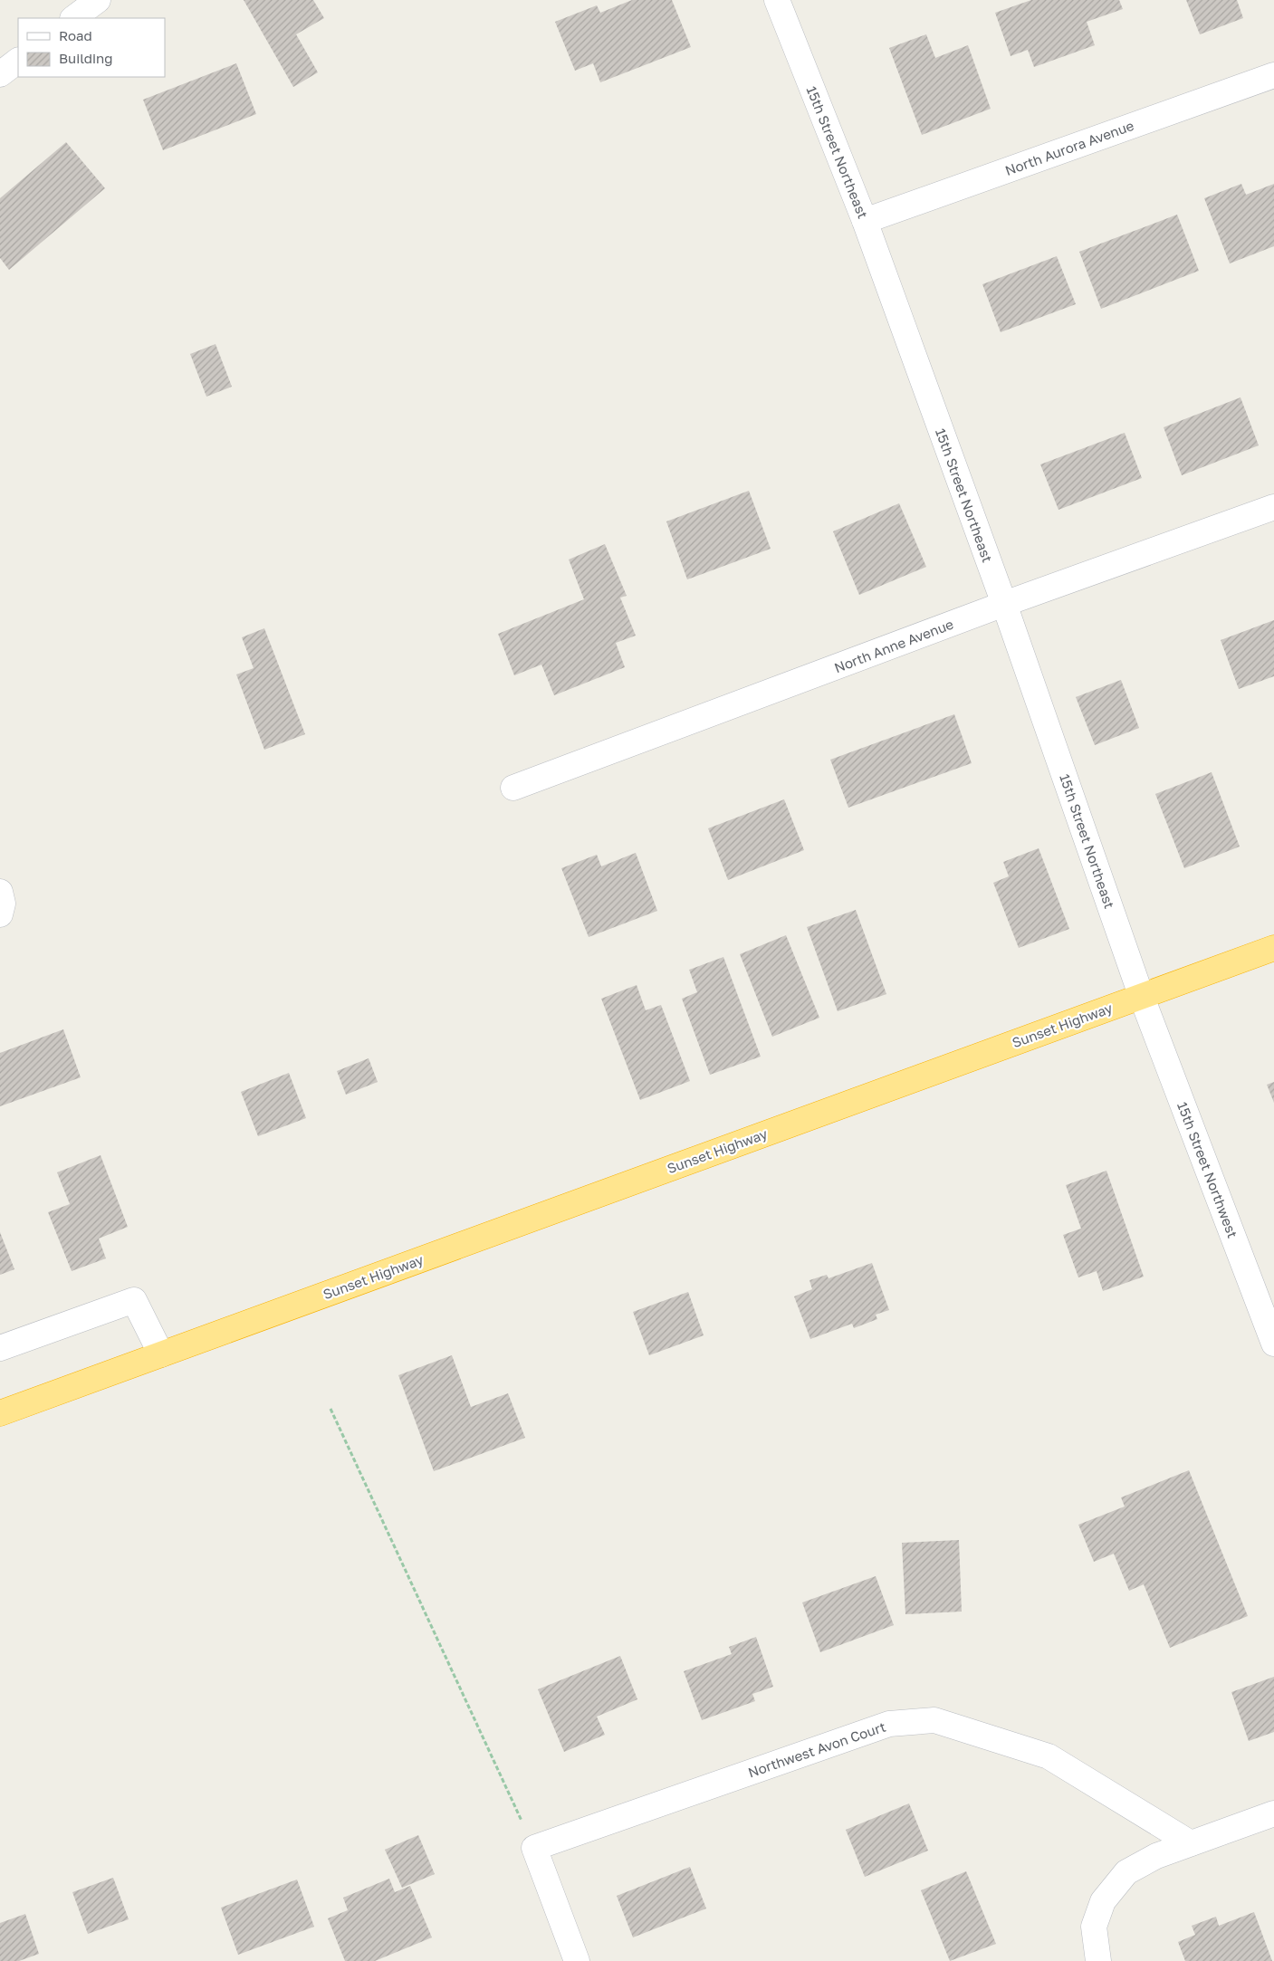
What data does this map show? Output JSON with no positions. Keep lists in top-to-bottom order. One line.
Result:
{"streets":{"highway":["Sunset Highway"],"street":["North Aurora Avenue","15th Street Northeast","North Anne Avenue","15th Street Northwest","Northwest Avon Court"]},"crossings":[["North Aurora Avenue","15th Street Northeast"],["15th Street Northeast","North Anne Avenue"],["15th Street Northeast","Sunset Highway"],["15th Street Northeast","15th Street Northwest"],["Sunset Highway","15th Street Northwest"]],"legend":["Road","Building"]}
